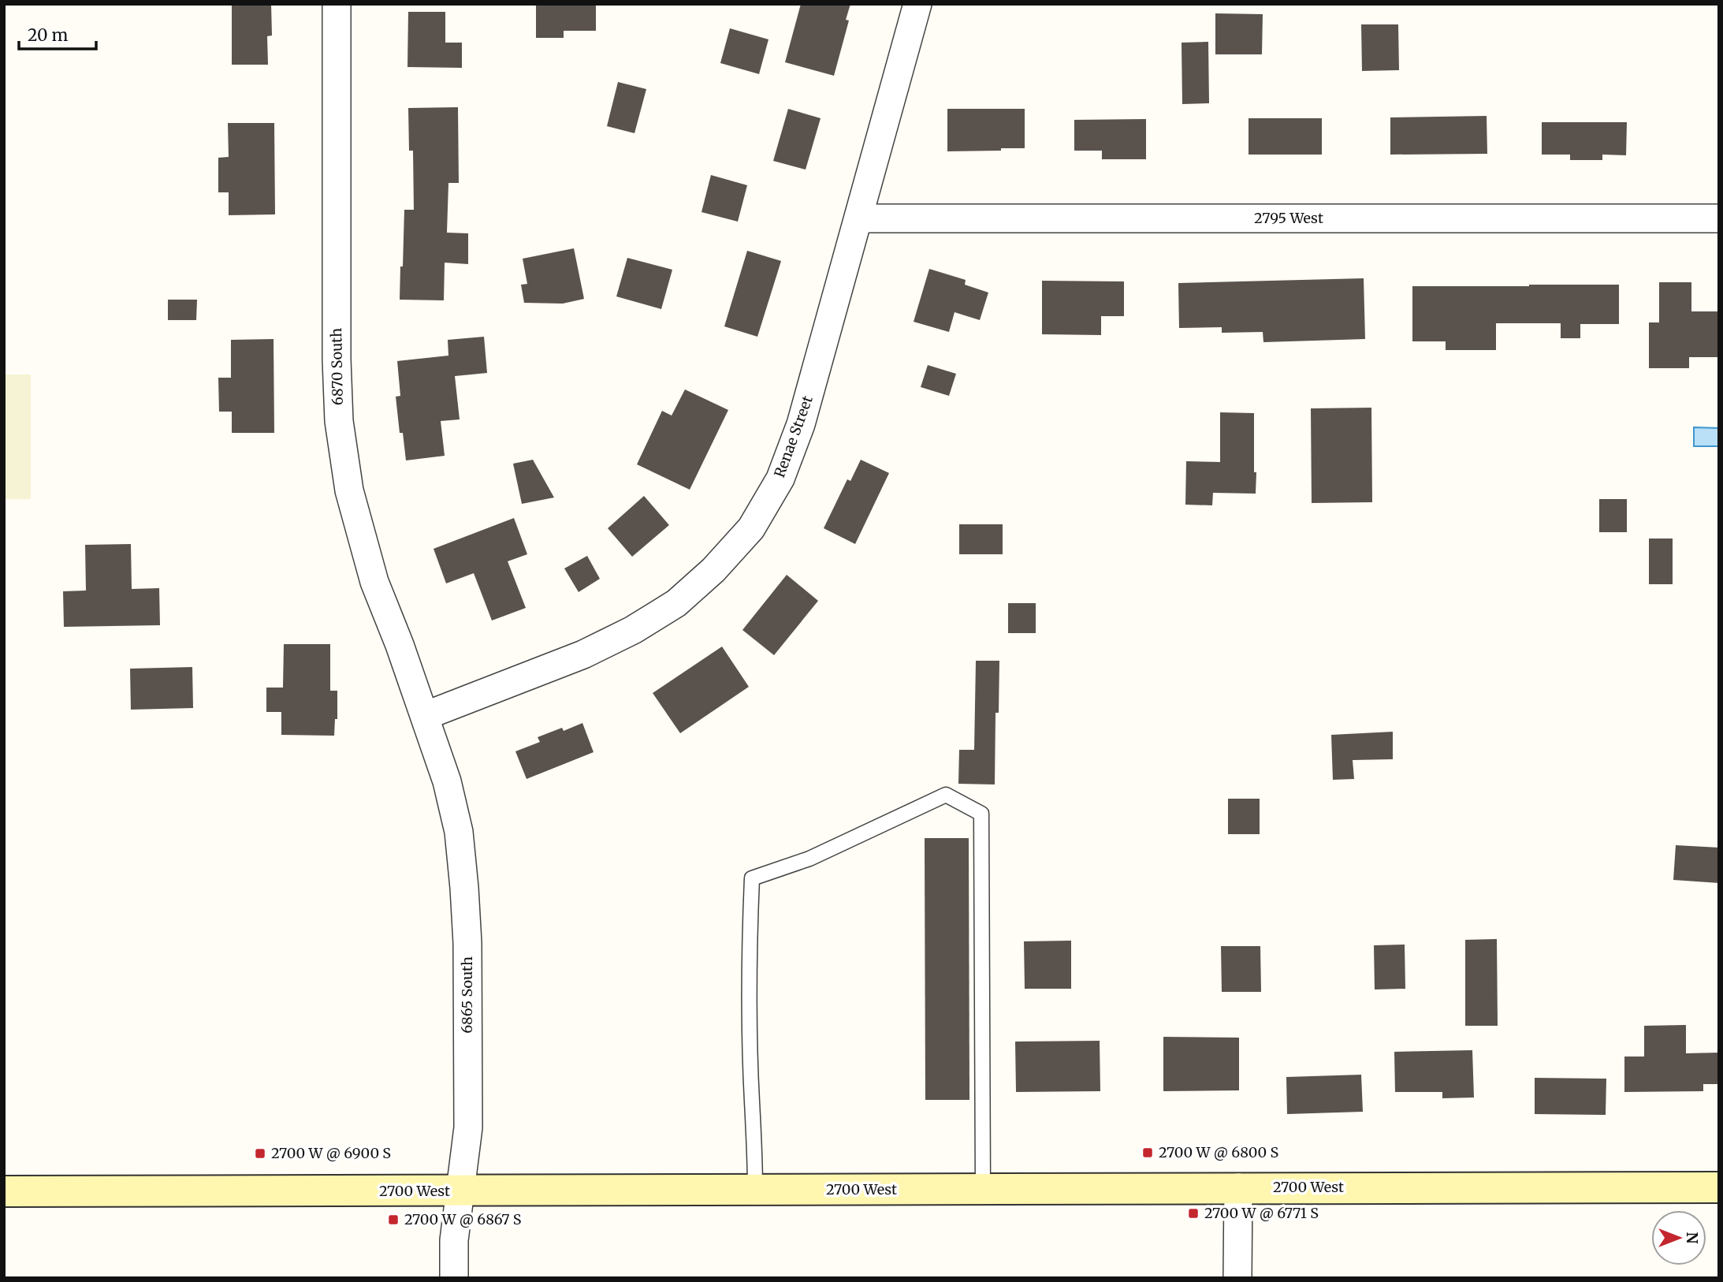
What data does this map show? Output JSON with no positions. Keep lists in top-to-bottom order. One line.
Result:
{"streets":{"main road":["2700 West"],"street":["2795 West","6870 South","Renae Street","6865 South"]},"crossings":[["2795 West","Renae Street"],["6870 South","Renae Street"],["6870 South","6865 South"],["Renae Street","6865 South"],["6865 South","2700 West"]],"places":{"transit":["2700 W @ 6800 S","2700 W @ 6900 S","2700 W @ 6771 S","2700 W @ 6867 S"]},"scale_bar":"20 m","north":"right"}
